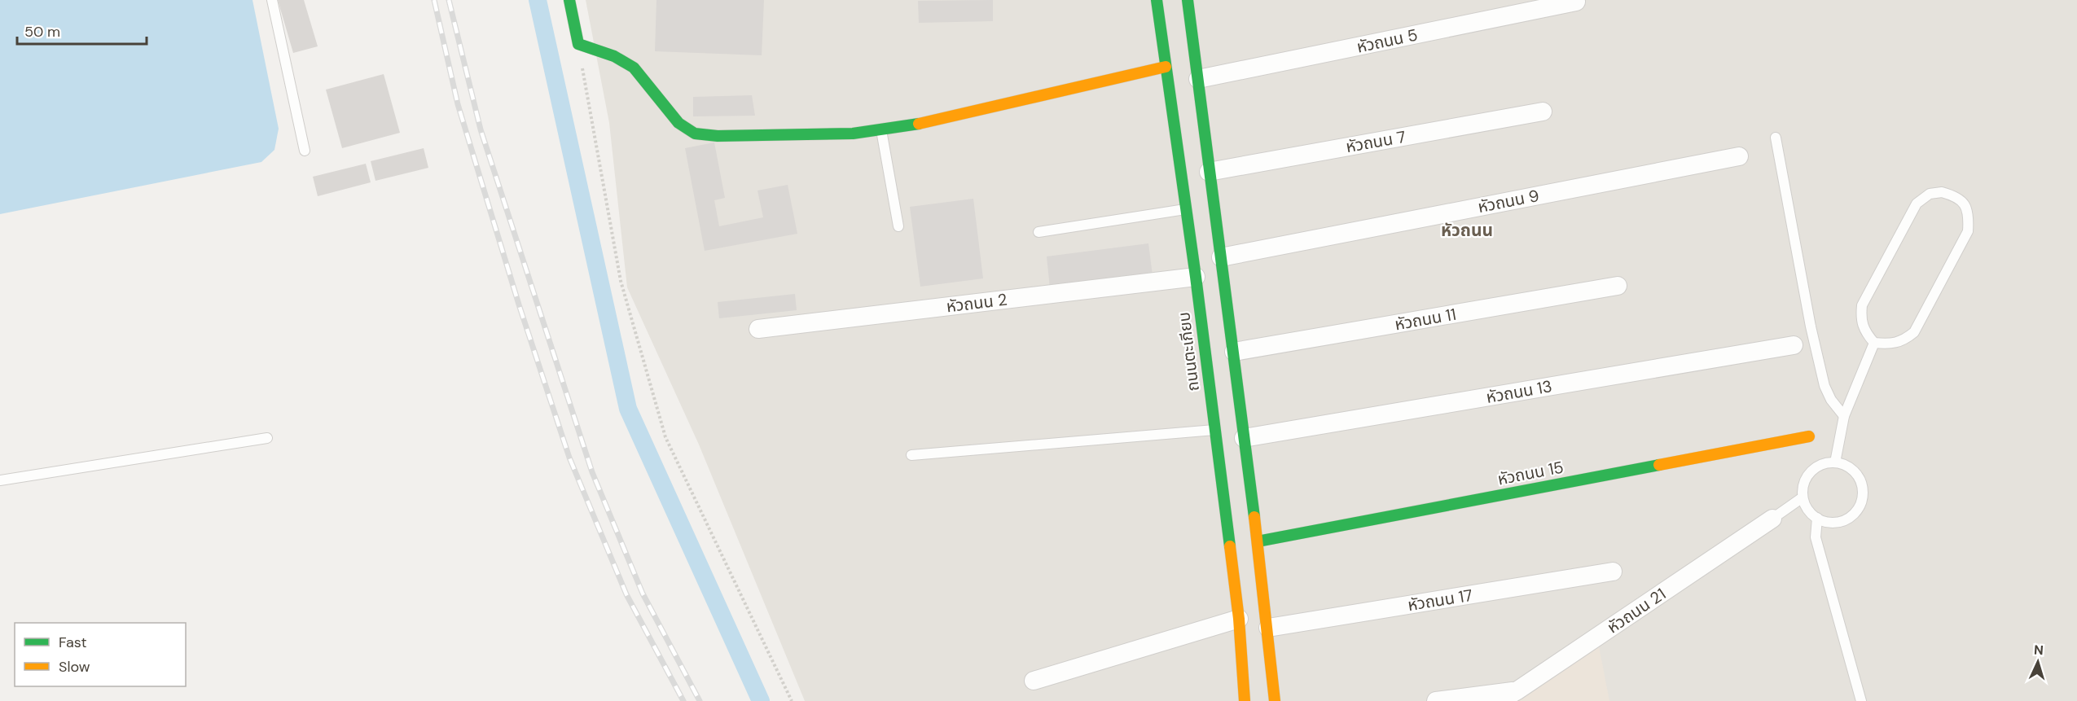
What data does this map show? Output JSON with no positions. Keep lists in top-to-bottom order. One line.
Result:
{"streets":{"street":["หัวถนน 5","หัวถนน 7","หัวถนน 9","หัวถนน 2","หัวถนน 11","ถนนตะเกียบ","หัวถนน 13","หัวถนน 15","หัวถนน 17","หัวถนน 21"]},"crossings":[["หัวถนน 2","ถนนตะเกียบ"]],"districts":["หัวถนน"],"legend":["Fast","Slow"],"scale_bar":"50 m","north":"top"}
